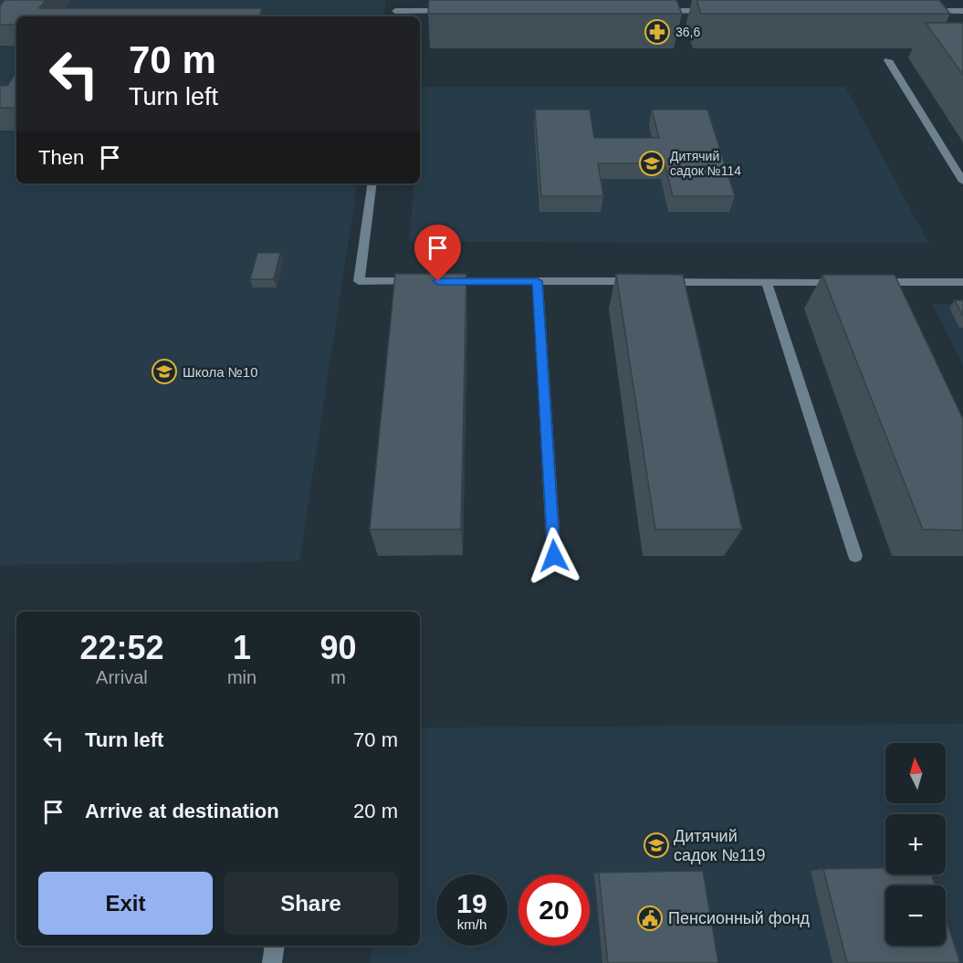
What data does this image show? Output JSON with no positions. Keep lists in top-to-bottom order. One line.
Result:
{"places":{"pharmacy":["36,6"],"school or university":["Дитячий садок №114","Школа №10","Дитячий садок №119"],"public building":["Пенсионный фонд"]},"north":"top","page":{"turn":["70 m","Turn left"],"then":"Then","eta":["22:52","Arrival","1","min","90","m"],"list":[{"name":"Turn left","value":"70 m"},{"name":"Arrive at destination","value":"20 m"}],"map_buttons":["+","−"],"buttons":["Exit","Share"],"speed":"19 km/h","limit":"20"}}
